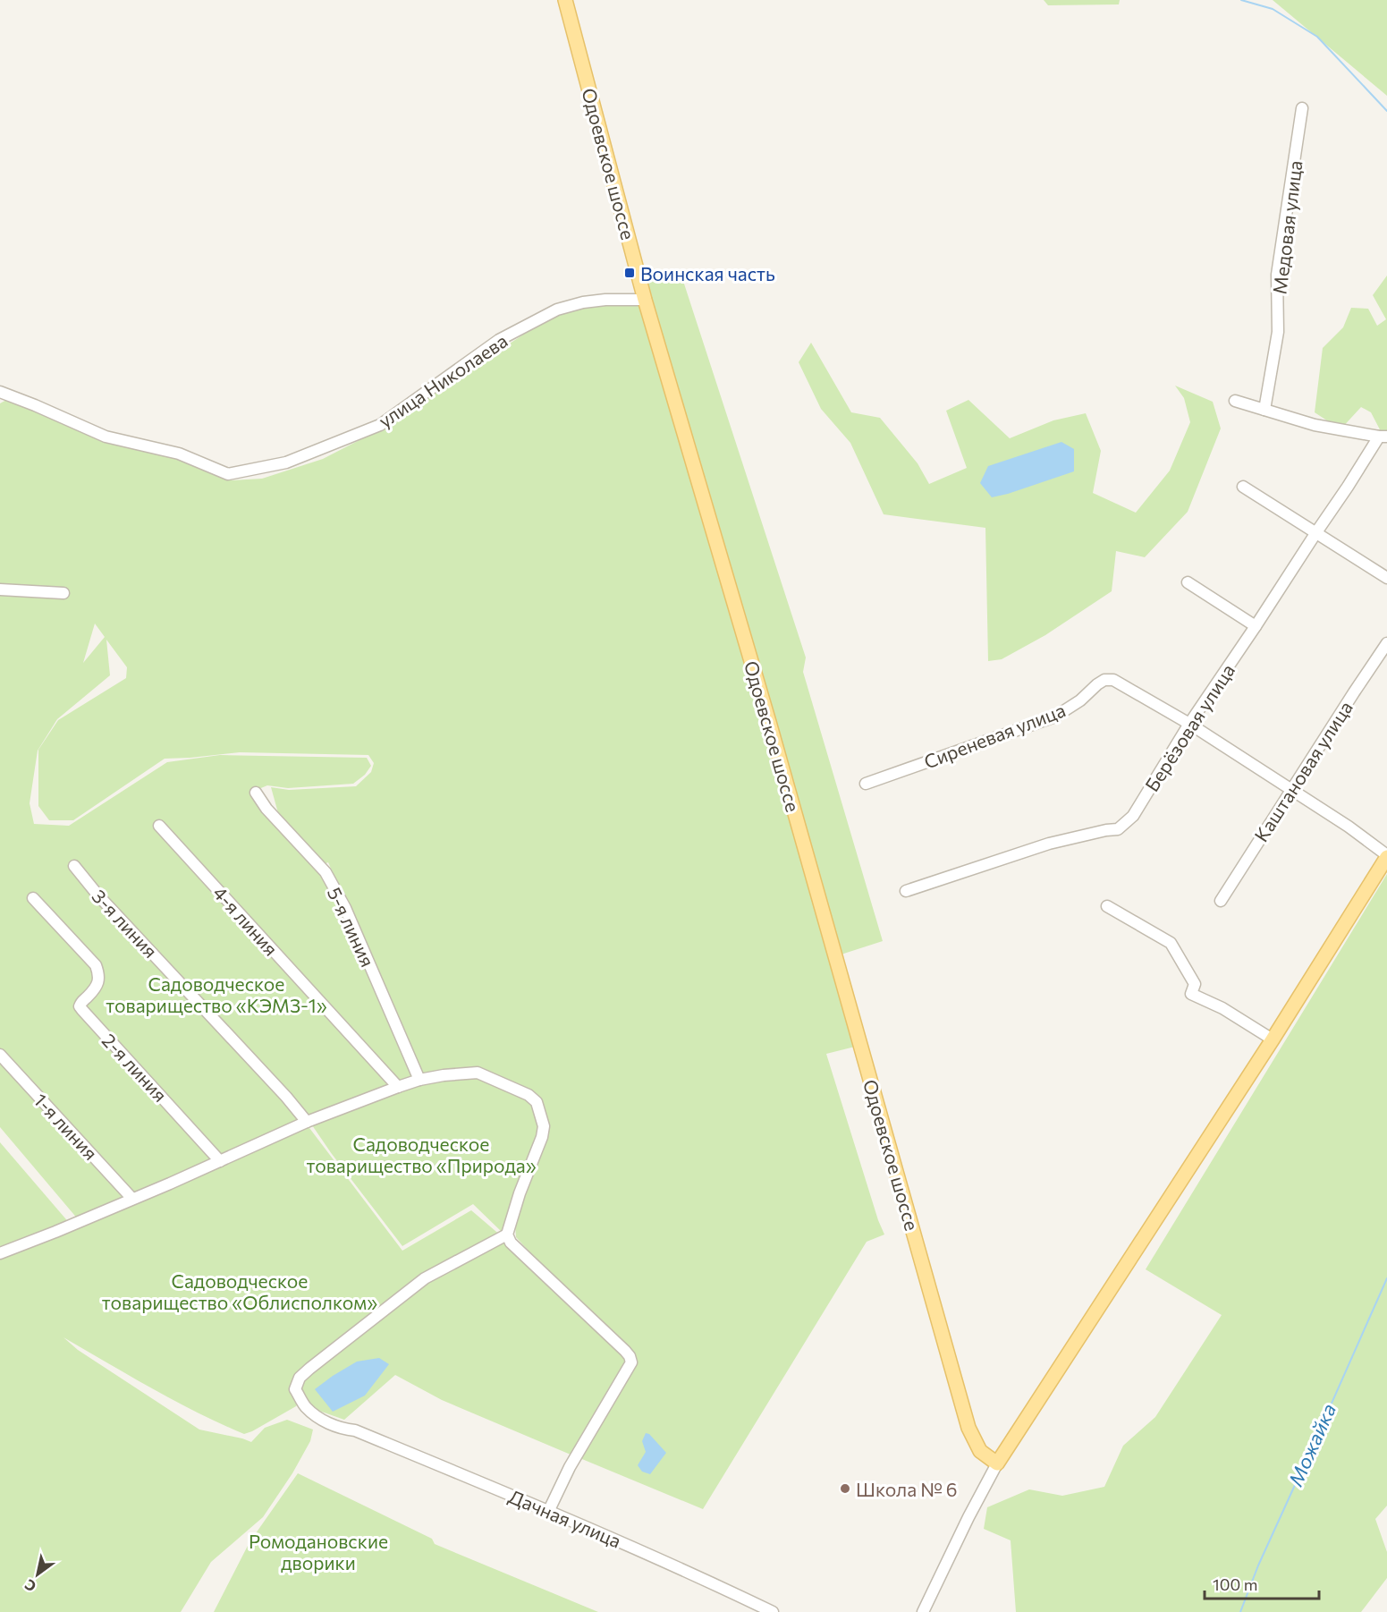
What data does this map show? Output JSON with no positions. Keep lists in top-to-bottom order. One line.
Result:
{"streets":{"main road":["Одоевское шоссе"],"street":["Медовая улица","улица Николаева","Берёзовая улица","Сиреневая улица","Каштановая улица","4-я линия","3-я линия","5-я линия","2-я линия","1-я линия","Дачная улица"]},"crossings":[["Одоевское шоссе","улица Николаева"],["Берёзовая улица","Сиреневая улица"],["Сиреневая улица","Каштановая улица"]],"water":["Можайка"],"parks":["Садоводческое товарищество «КЭМЗ-1»","Садоводческое товарищество «Природа»","Садоводческое товарищество «Облисполком»","Ромодановские дворики"],"places":{"transit":["Воинская часть"],"other":["Школа № 6"]},"scale_bar":"100 m","north":"bottom left"}
